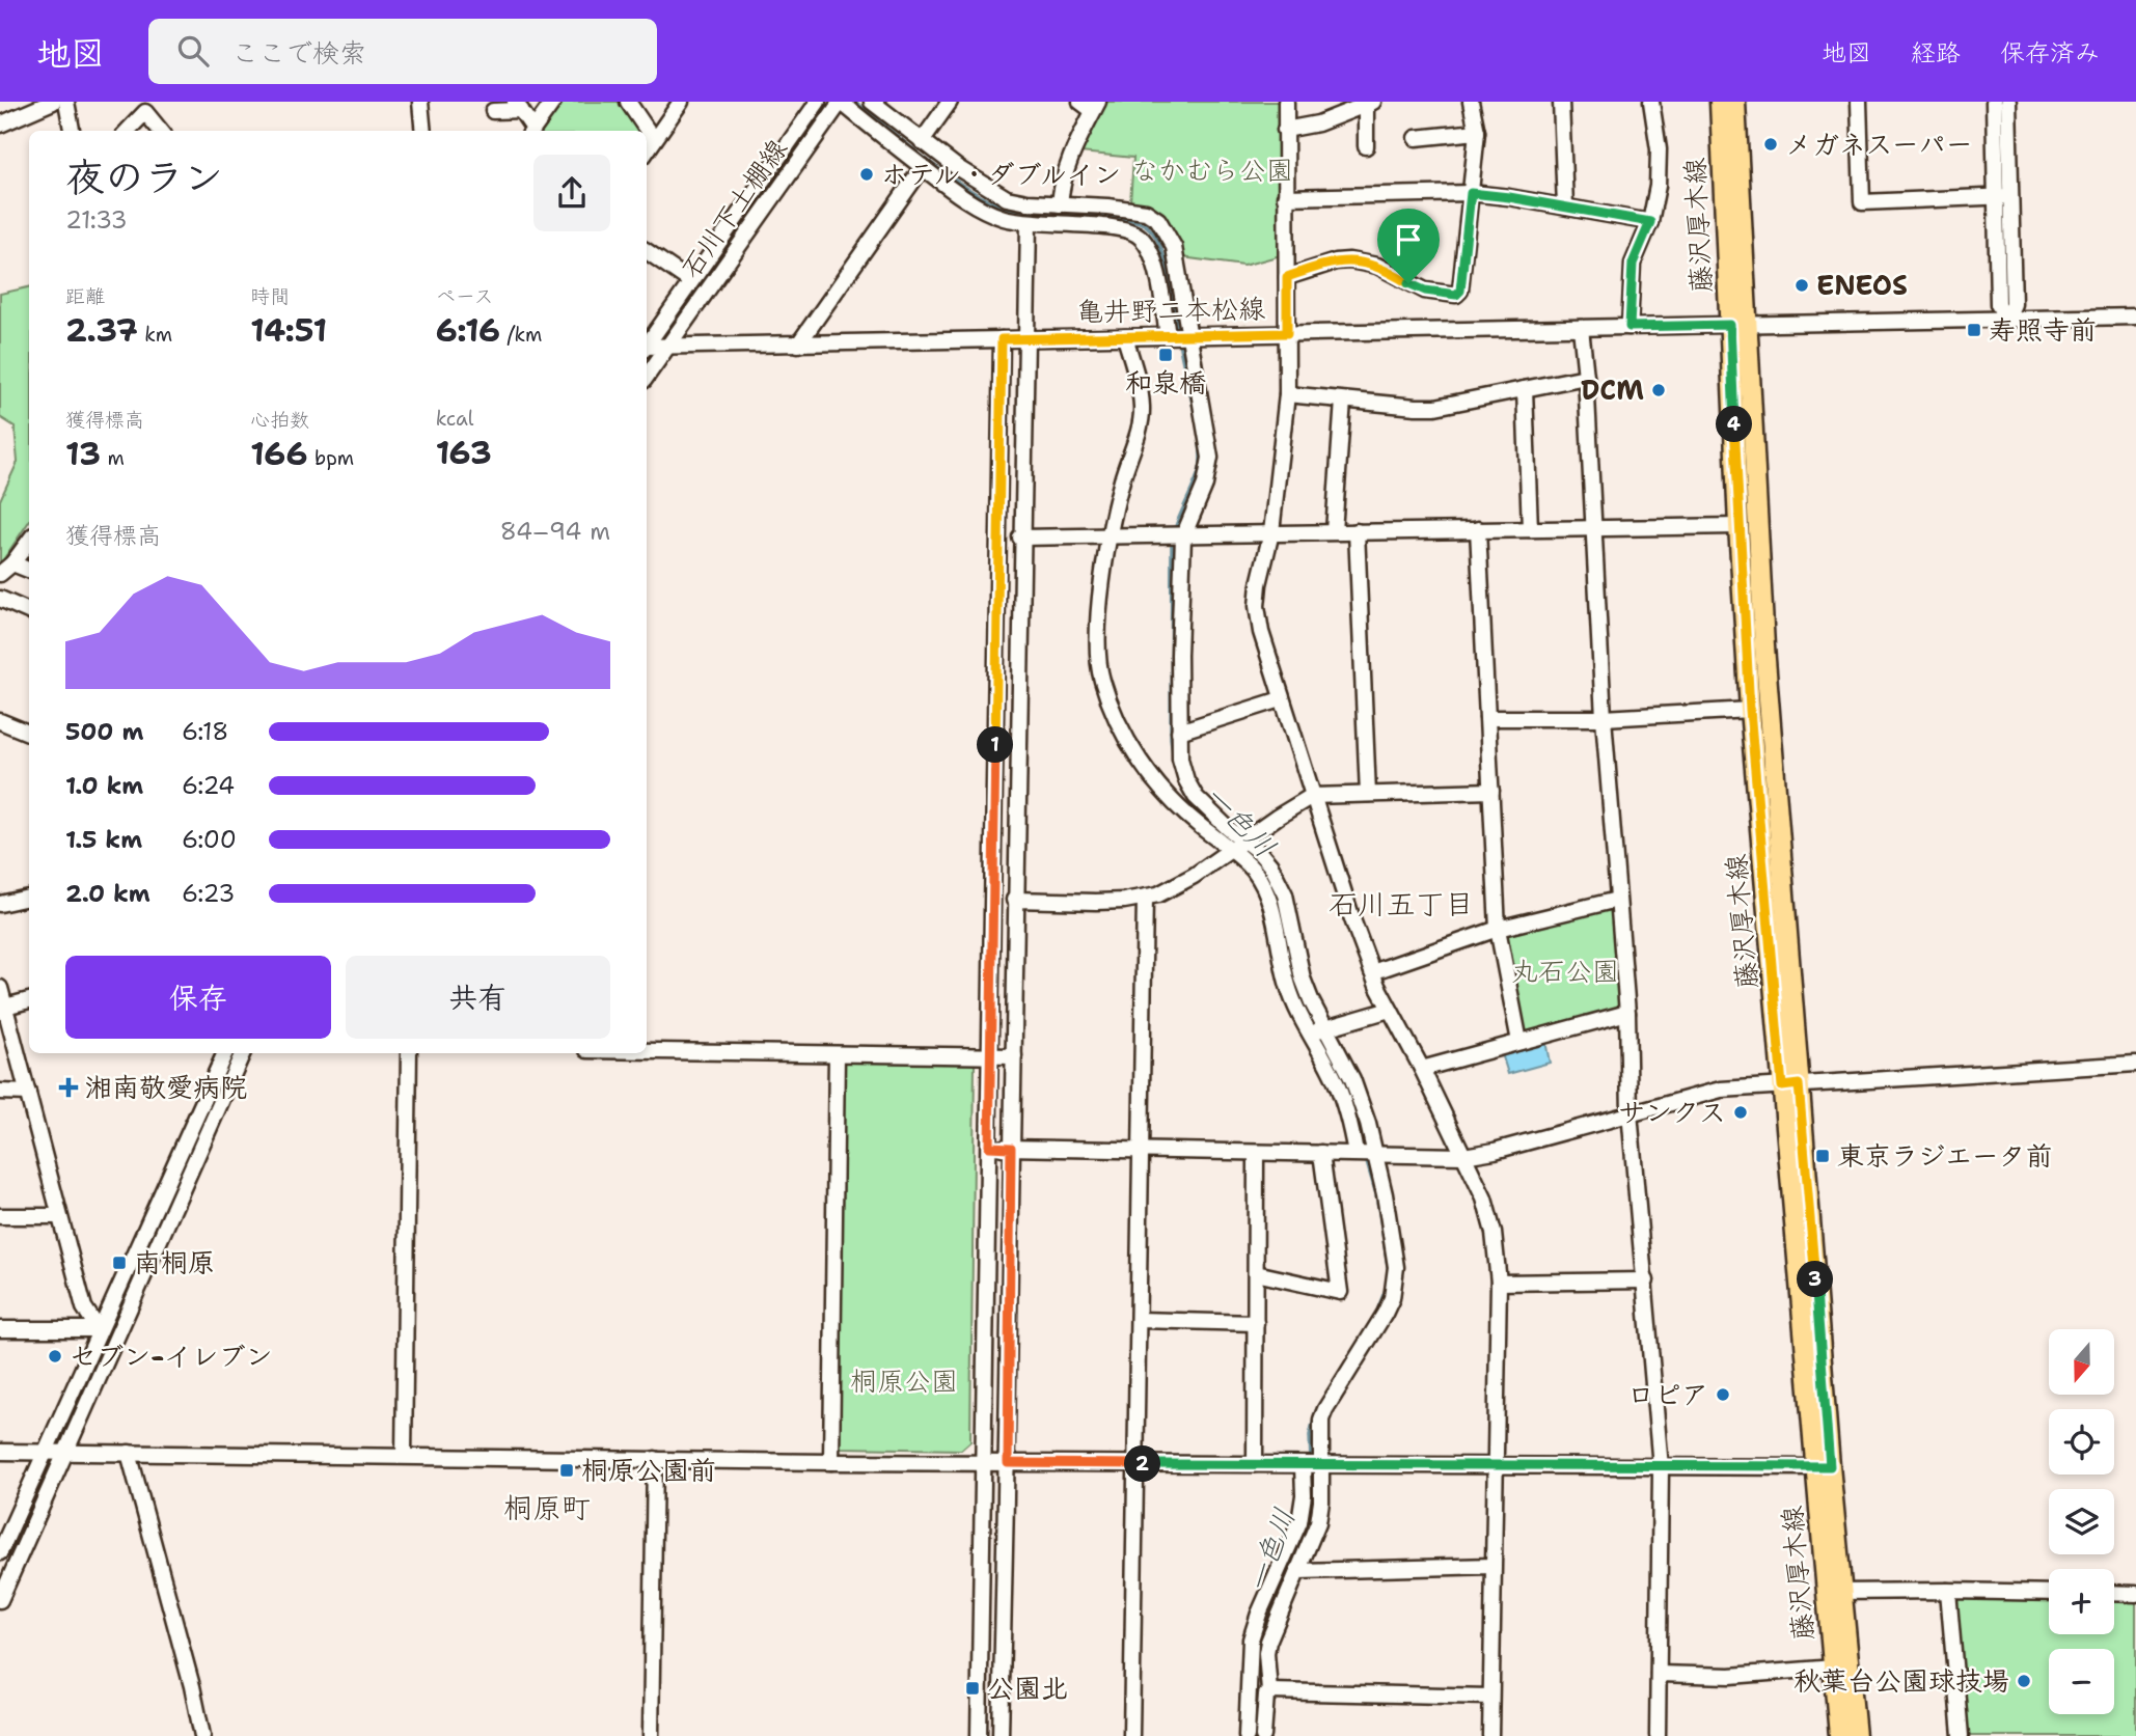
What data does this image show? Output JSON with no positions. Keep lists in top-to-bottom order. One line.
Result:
{"streets":{"main road":["藤沢厚木線"],"street":["石川下土棚線","亀井野二本松線"]},"crossings":[["石川下土棚線","亀井野二本松線"],["藤沢厚木線","亀井野二本松線"]],"districts":["石川五丁目","桐原町"],"water":["一色川"],"parks":["なかむら公園","丸石公園","桐原公園"],"places":{"other":["メガネスーパー","ホテル・ダブルイン","ENEOS","DCM","サンクス","セブン-イレブン","ロピア","秋葉台公園球技場"],"transit":["寿照寺前","和泉橋","東京ラジエータ前","南桐原","桐原公園前","公園北"],"health":["湘南敬愛病院"]},"north":"bottom","page":{"header":"地図","search":"ここで検索","nav":["地図","経路","保存済み"],"heading":["夜のラン","21:33"],"stats":[["距離","2.37 km"],["時間","14:51"],["ペース","6:16 /km"],["獲得標高","13 m"],["心拍数","166 bpm"],["kcal","163"]],"pins":["4","1","3","2"],"chart":["獲得標高","84–94 m"],"list":[{"name":"500 m","note":"6:18"},{"name":"1.0 km","note":"6:24"},{"name":"1.5 km","note":"6:00"},{"name":"2.0 km","note":"6:23"}],"buttons":["保存","共有"],"map_buttons":["+","−"]}}
